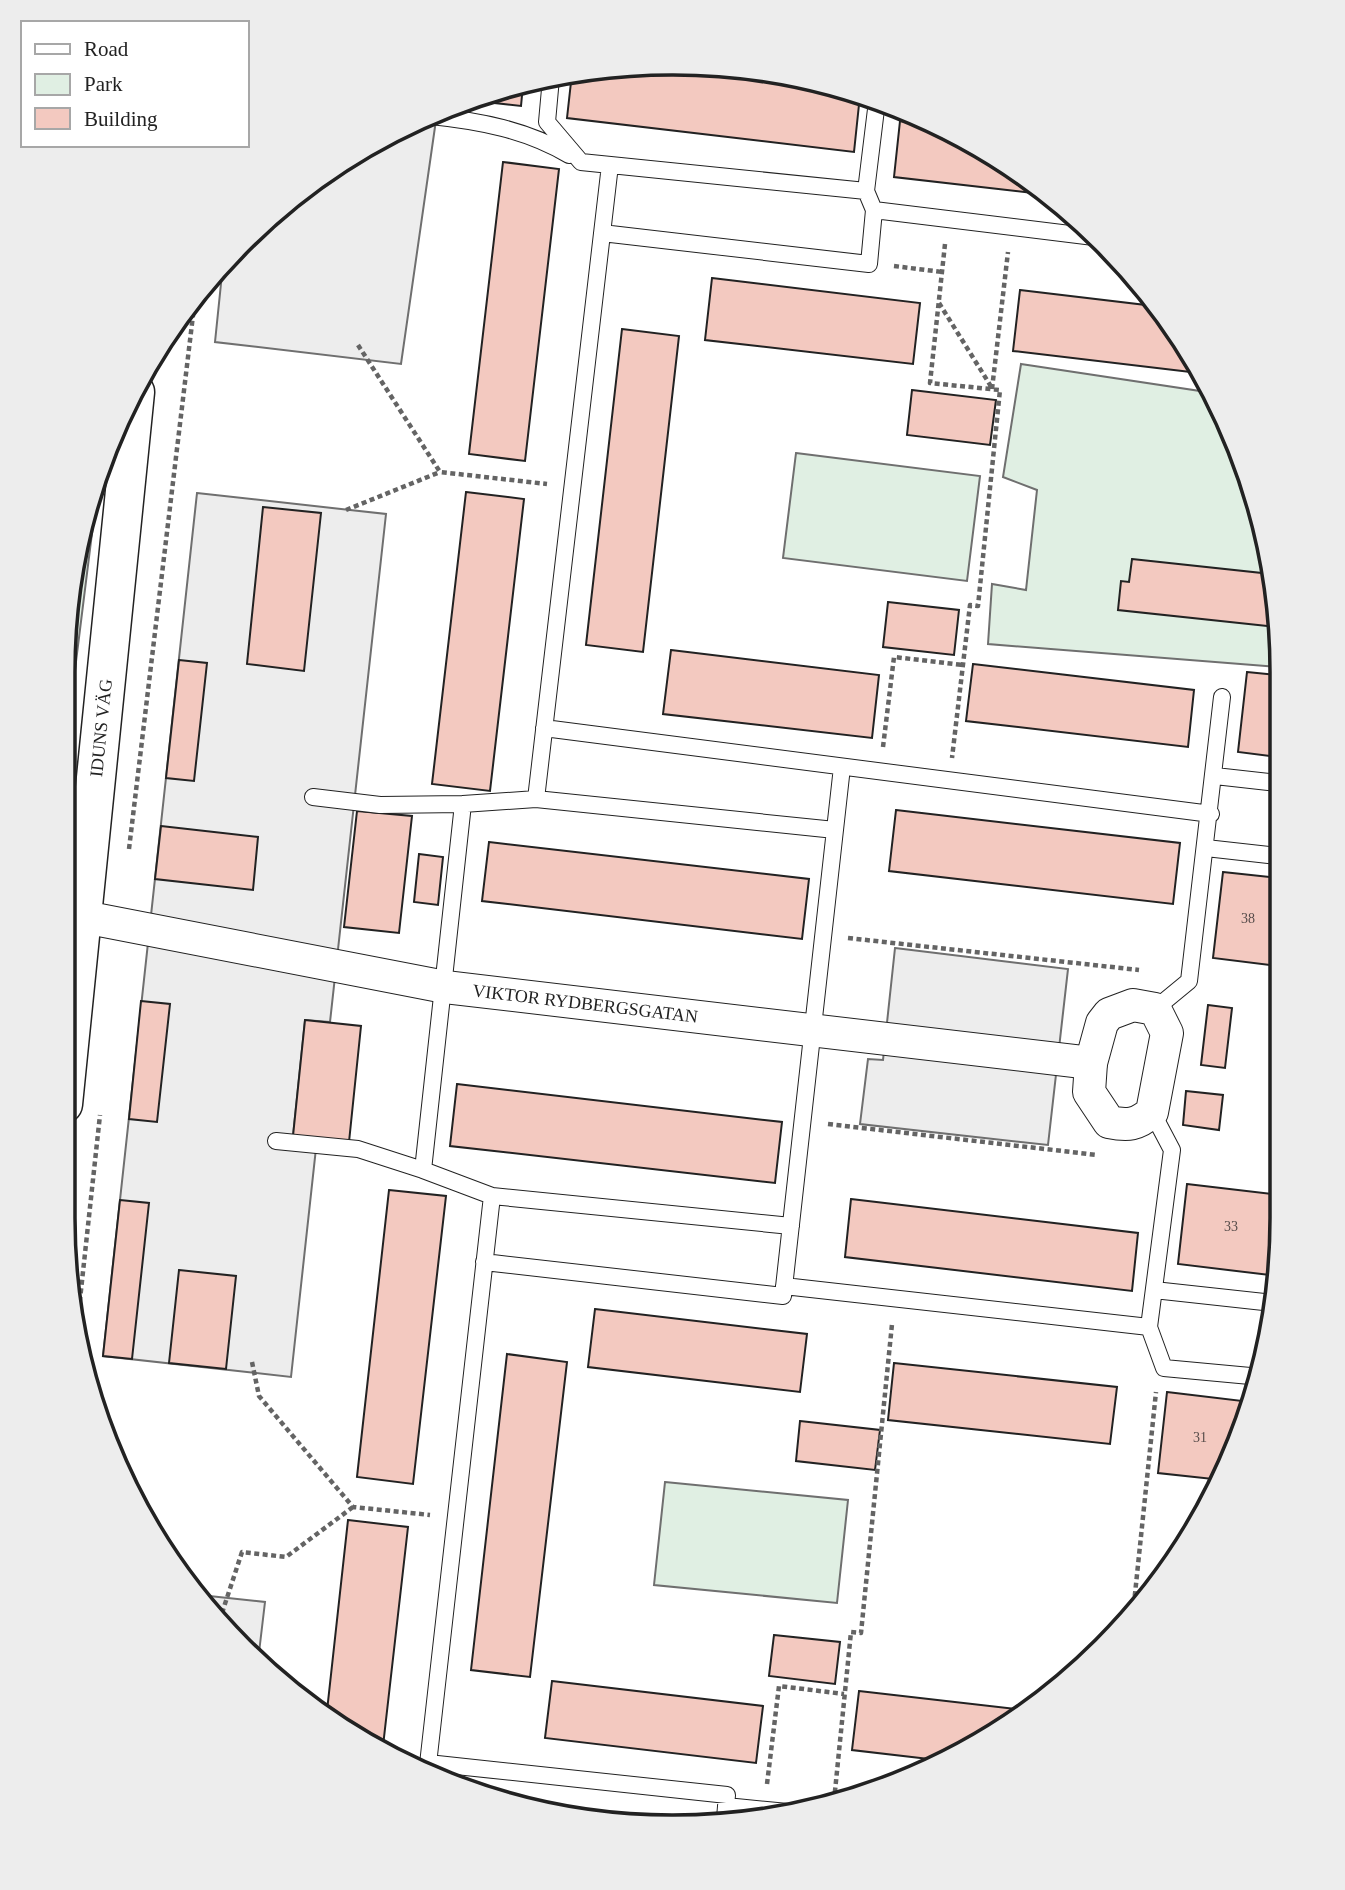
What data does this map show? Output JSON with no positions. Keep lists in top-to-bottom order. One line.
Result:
{"streets":{"street":["IDUNS VÄG","VIKTOR RYDBERGSGATAN"]},"crossings":[["IDUNS VÄG","VIKTOR RYDBERGSGATAN"]],"house_numbers":["38","33","31"],"legend":["Road","Park","Building"]}
